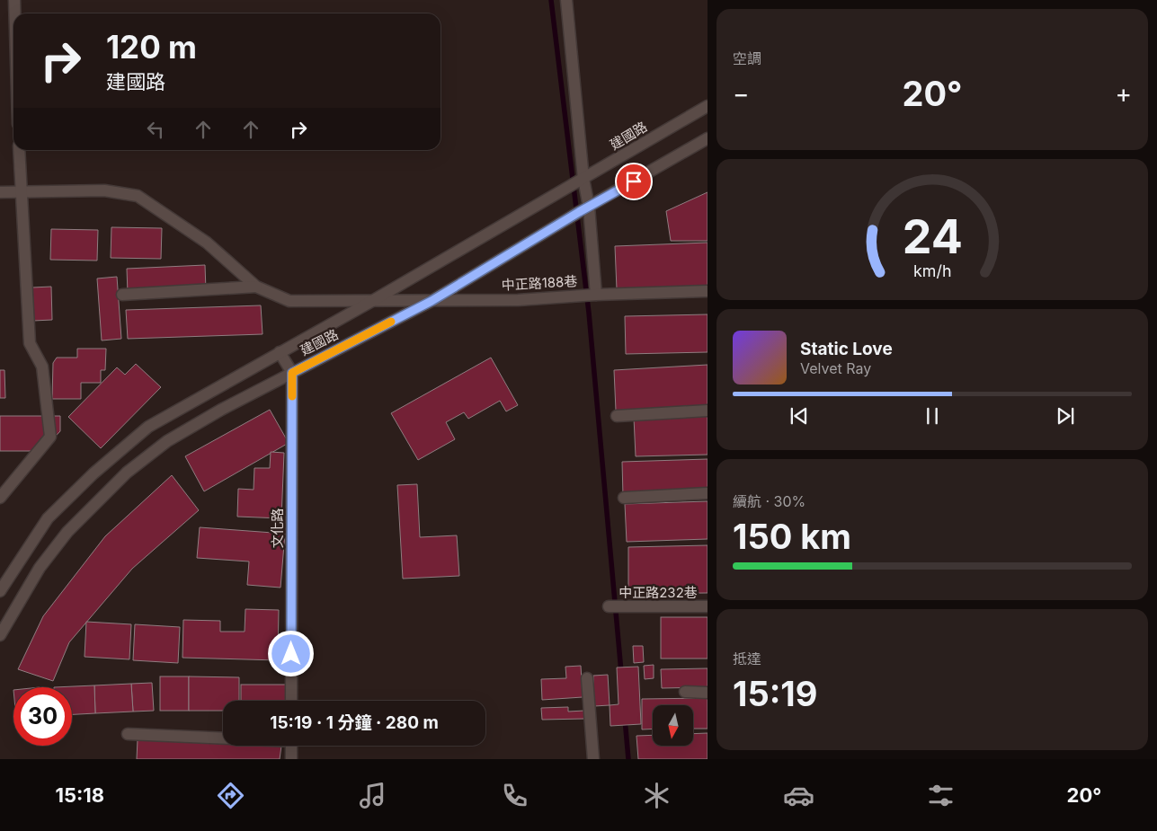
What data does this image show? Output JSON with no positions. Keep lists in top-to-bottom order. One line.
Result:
{"streets":{"street":["建國路","中正路188巷","文化路","中正路232巷"]},"crossings":[["建國路","中正路188巷"],["建國路","文化路"]],"north":"bottom","page":{"tile":["空調",["續航 · 30%","150 km"],["抵達","15:19"]],"turn":["120 m","建國路"],"heat":["−","20°","+"],"song":["Static Love","Velvet Ray"],"limit":"30","trip":"15:19 · 1 分鐘 · 280 m","tabs":["15:18","20°"],"gauge":["24","km/h"]}}
